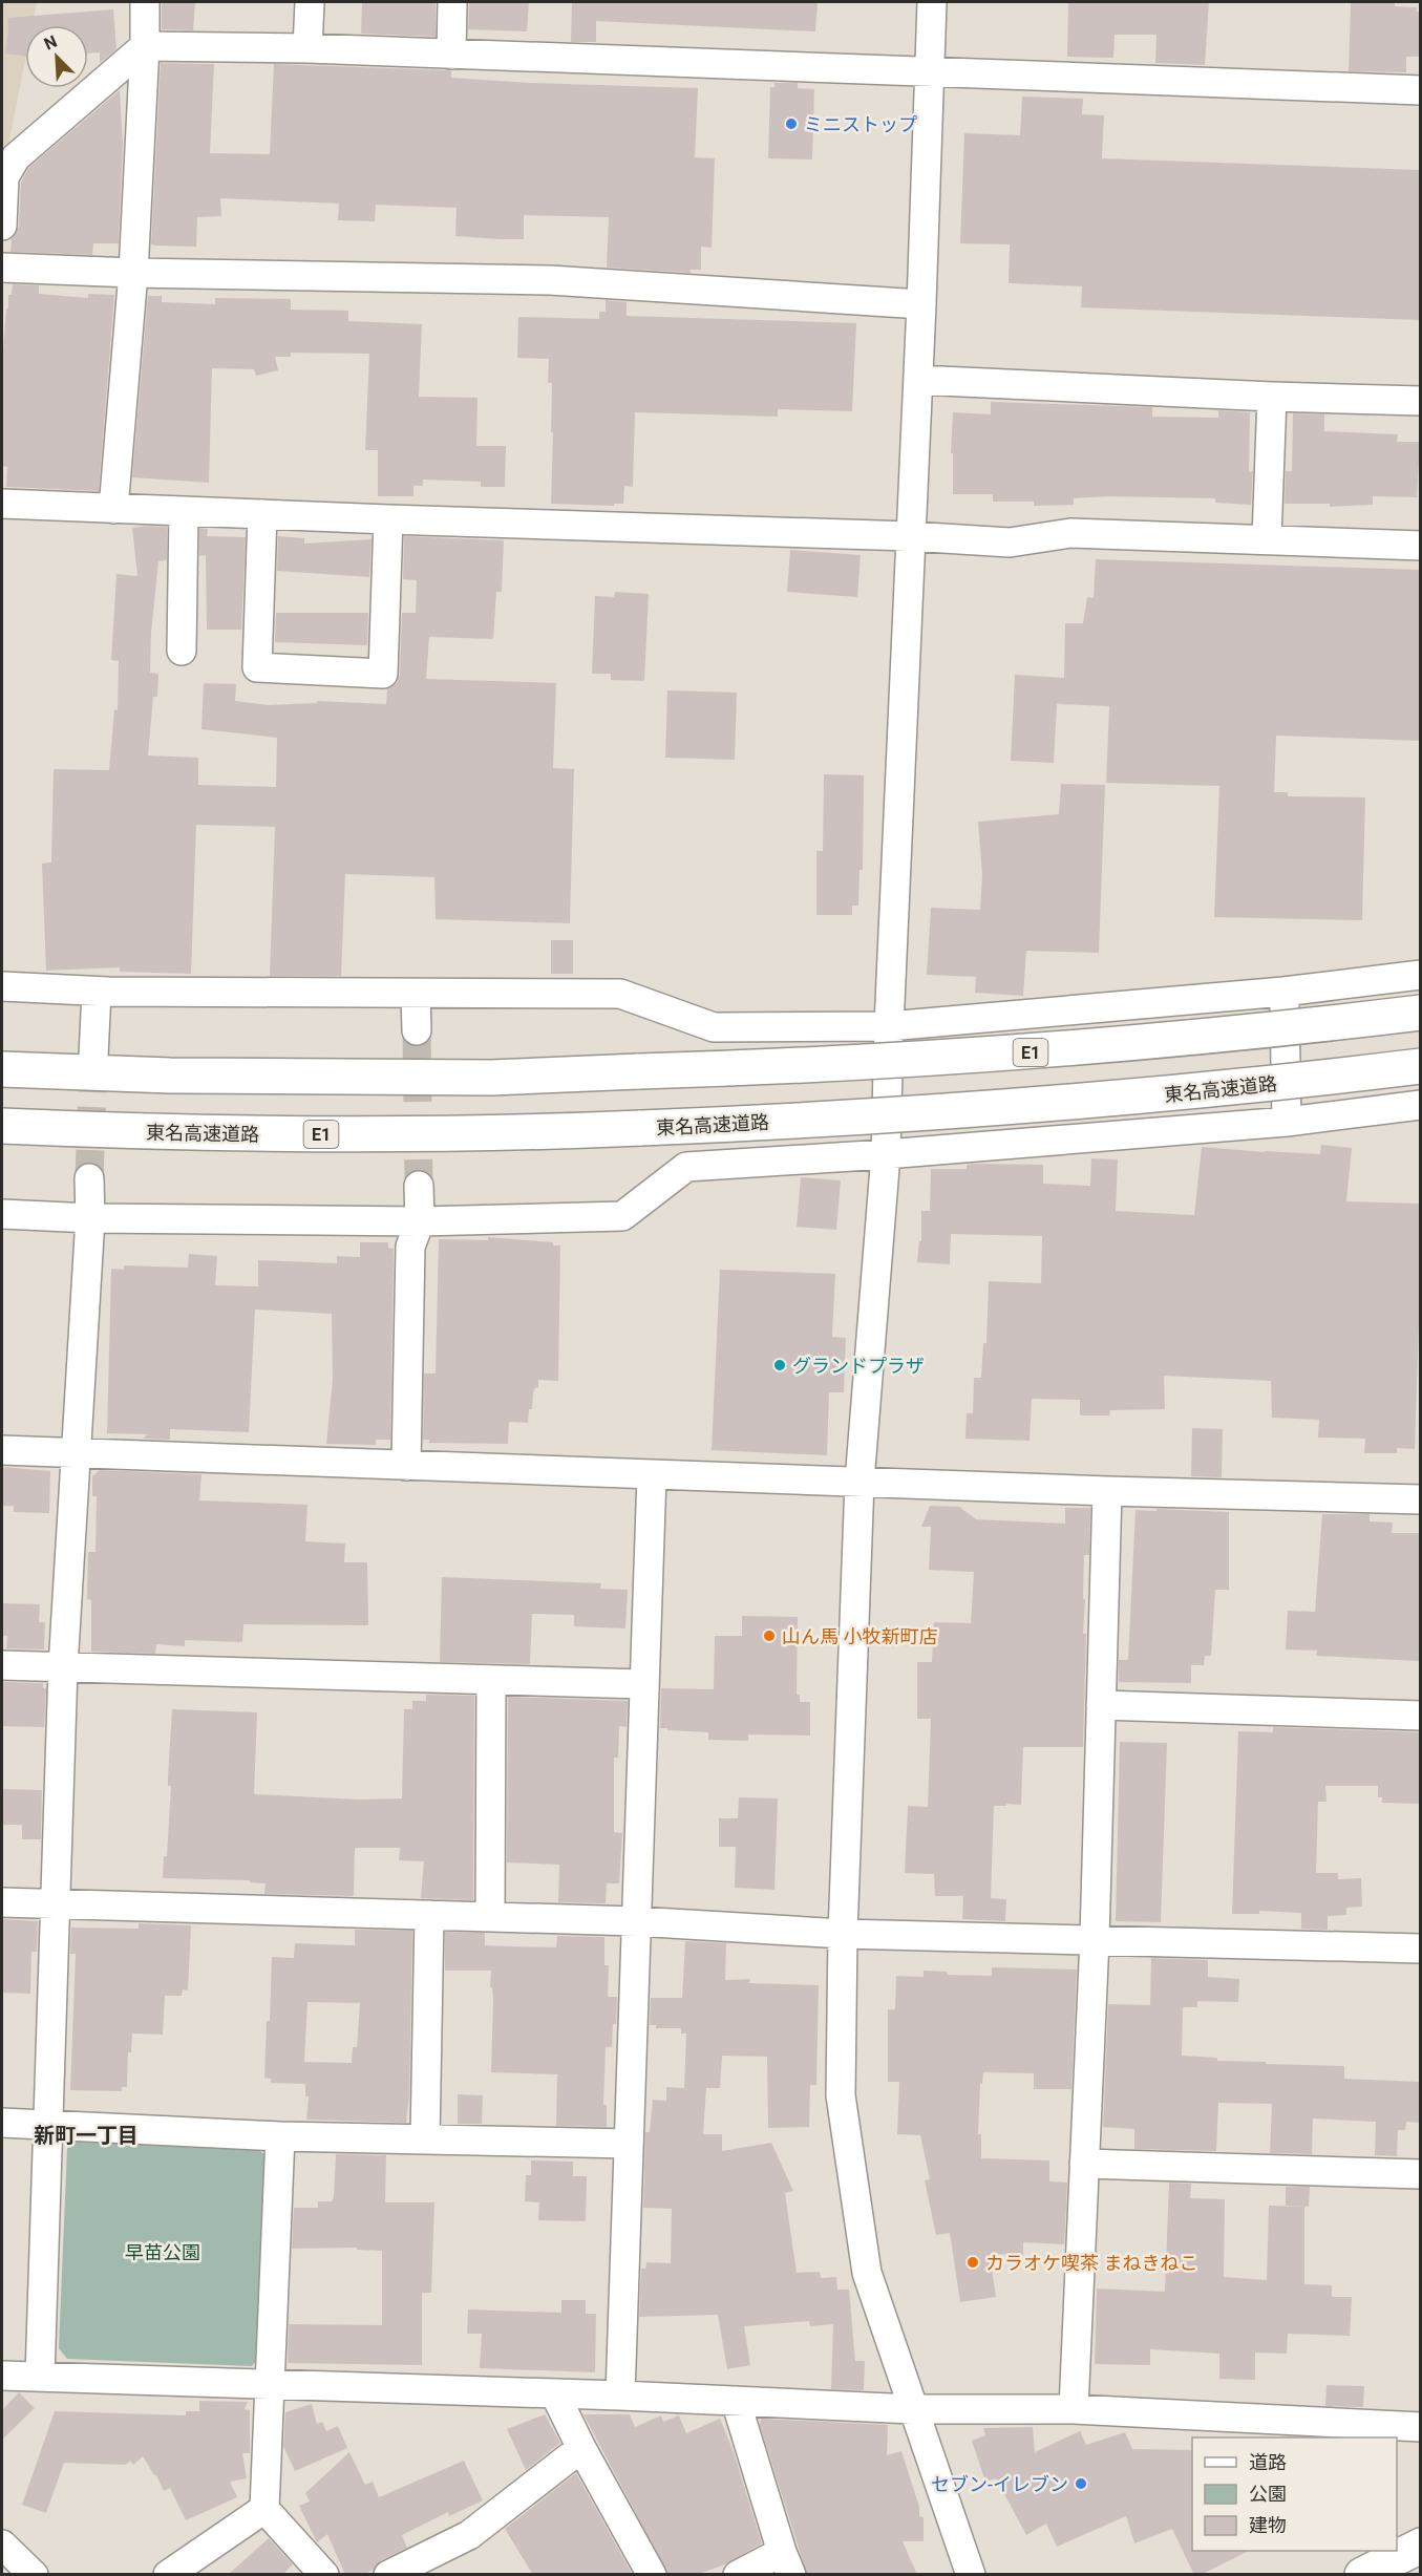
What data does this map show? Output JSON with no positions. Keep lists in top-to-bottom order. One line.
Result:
{"streets":{"highway":["E1","東名高速道路"]},"districts":["新町一丁目"],"parks":["早苗公園"],"places":["ミニストップ","グランドプラザ","山ん馬 小牧新町店","カラオケ喫茶 まねきねこ","セブン-イレブン"],"legend":["道路","公園","建物"],"north":"top left"}
